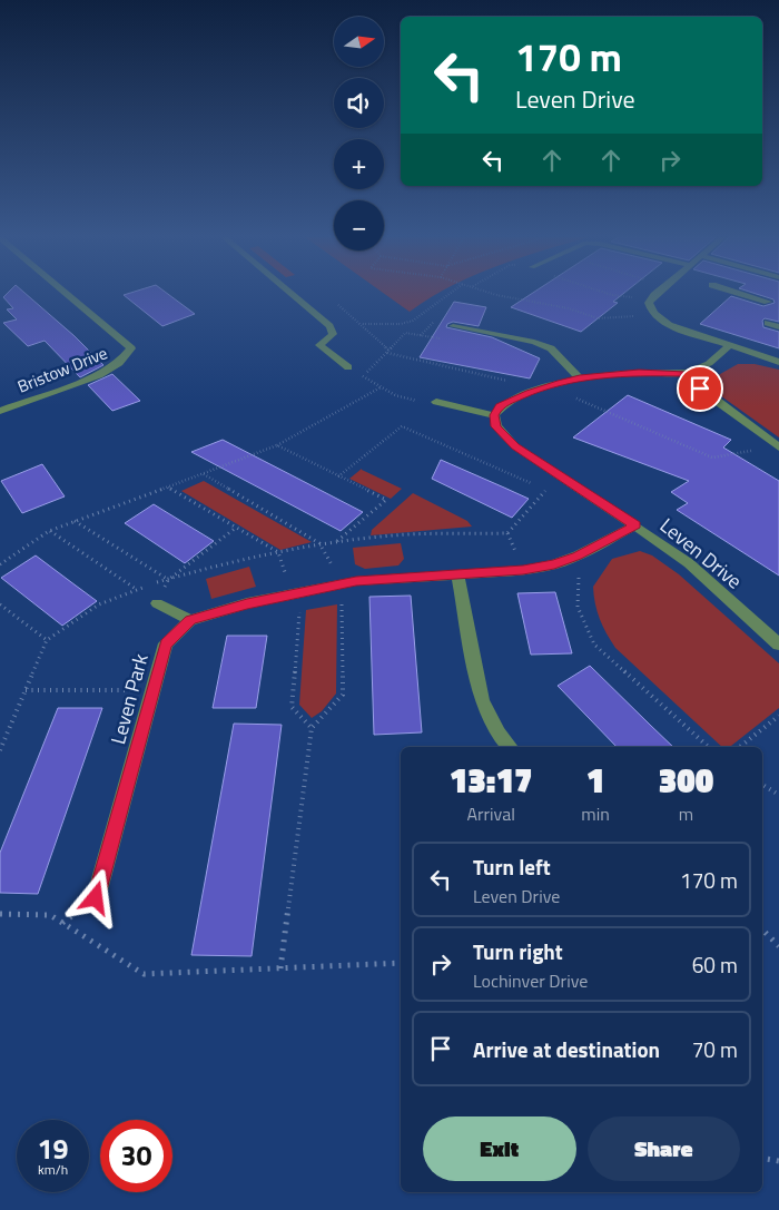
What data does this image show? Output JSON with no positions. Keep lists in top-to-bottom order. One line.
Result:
{"streets":{"street":["Bristow Drive","Leven Drive","Leven Park"]},"crossings":[["Leven Drive","Leven Park"]],"north":"right","page":{"map_buttons":["+","−"],"turn":["170 m","Leven Drive"],"eta":["13:17","Arrival","1","min","300","m"],"list":[{"name":"Turn left","note":"Leven Drive","value":"170 m"},{"name":"Turn right","note":"Lochinver Drive","value":"60 m"},{"name":"Arrive at destination","value":"70 m"}],"buttons":["Exit","Share"],"speed":"19 km/h","limit":"30"}}
